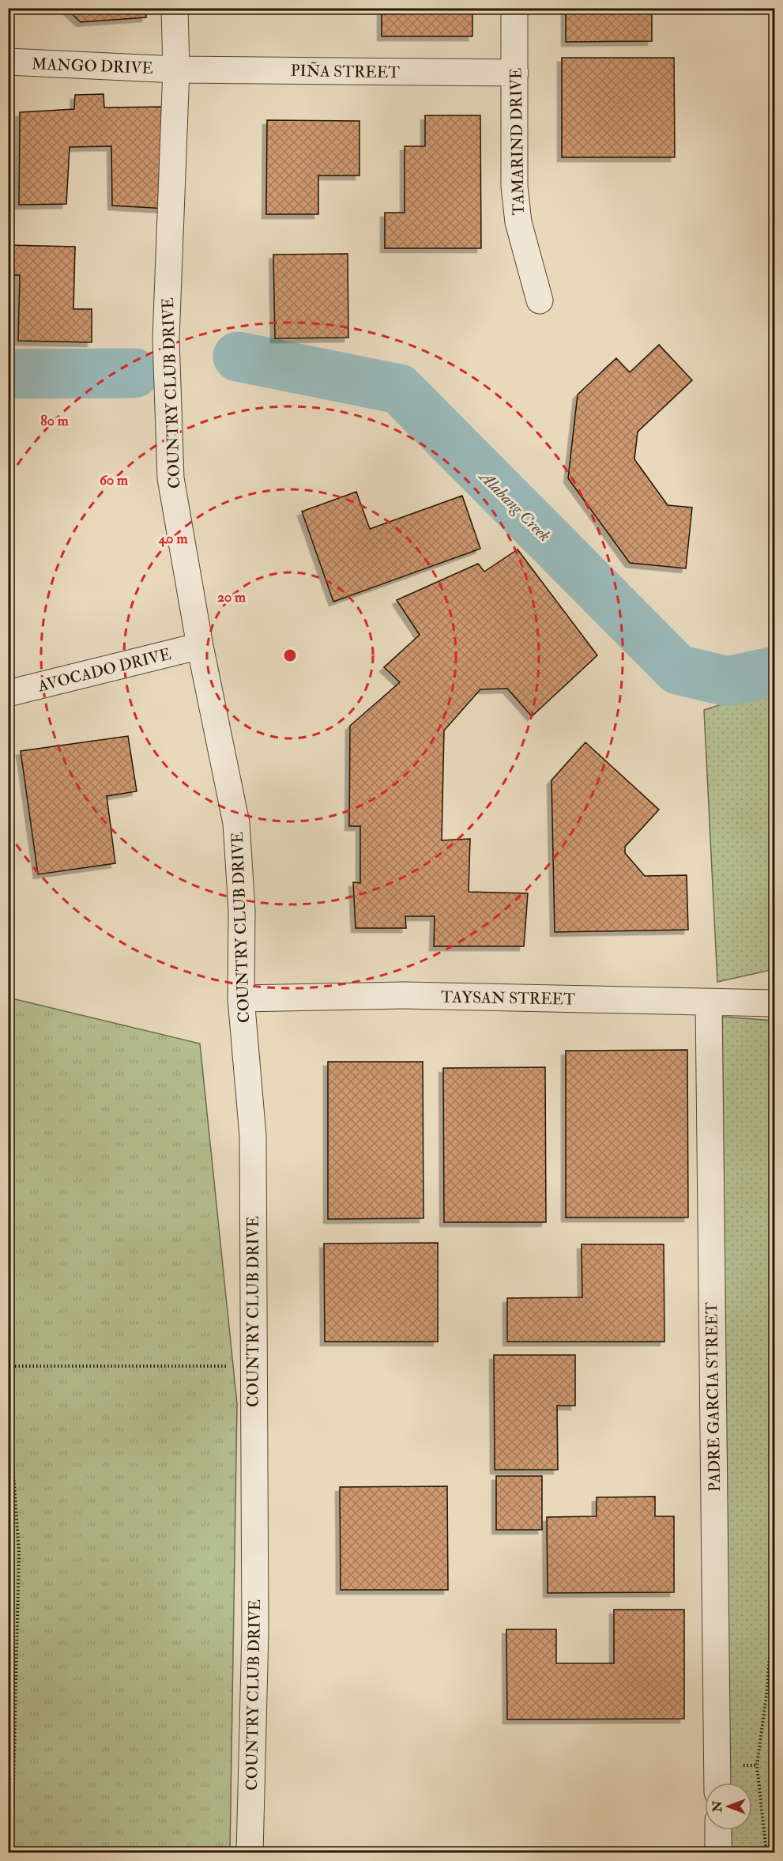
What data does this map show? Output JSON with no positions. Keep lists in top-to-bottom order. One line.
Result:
{"streets":{"street":["MANGO DRIVE","PIÑA STREET","TAMARIND DRIVE","COUNTRY CLUB DRIVE","AVOCADO DRIVE","TAYSAN STREET","PADRE GARCIA STREET"]},"crossings":[["MANGO DRIVE","PIÑA STREET"],["MANGO DRIVE","COUNTRY CLUB DRIVE"],["PIÑA STREET","TAMARIND DRIVE"],["PIÑA STREET","COUNTRY CLUB DRIVE"],["COUNTRY CLUB DRIVE","AVOCADO DRIVE"],["COUNTRY CLUB DRIVE","TAYSAN STREET"],["TAYSAN STREET","PADRE GARCIA STREET"]],"water":["Alabang Creek"],"north":"left","rings":["80 m","60 m","40 m","20 m"]}
